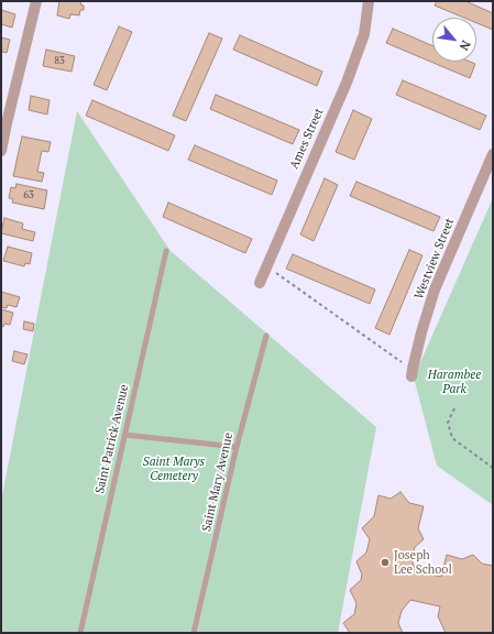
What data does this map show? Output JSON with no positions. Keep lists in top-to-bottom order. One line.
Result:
{"streets":{"street":["Ames Street","Westview Street"],"lane":["Saint Patrick Avenue","Saint Mary Avenue"]},"parks":["Harambee Park","Saint Marys Cemetery"],"places":["Joseph Lee School"],"house_numbers":["83","63"],"north":"bottom right"}
